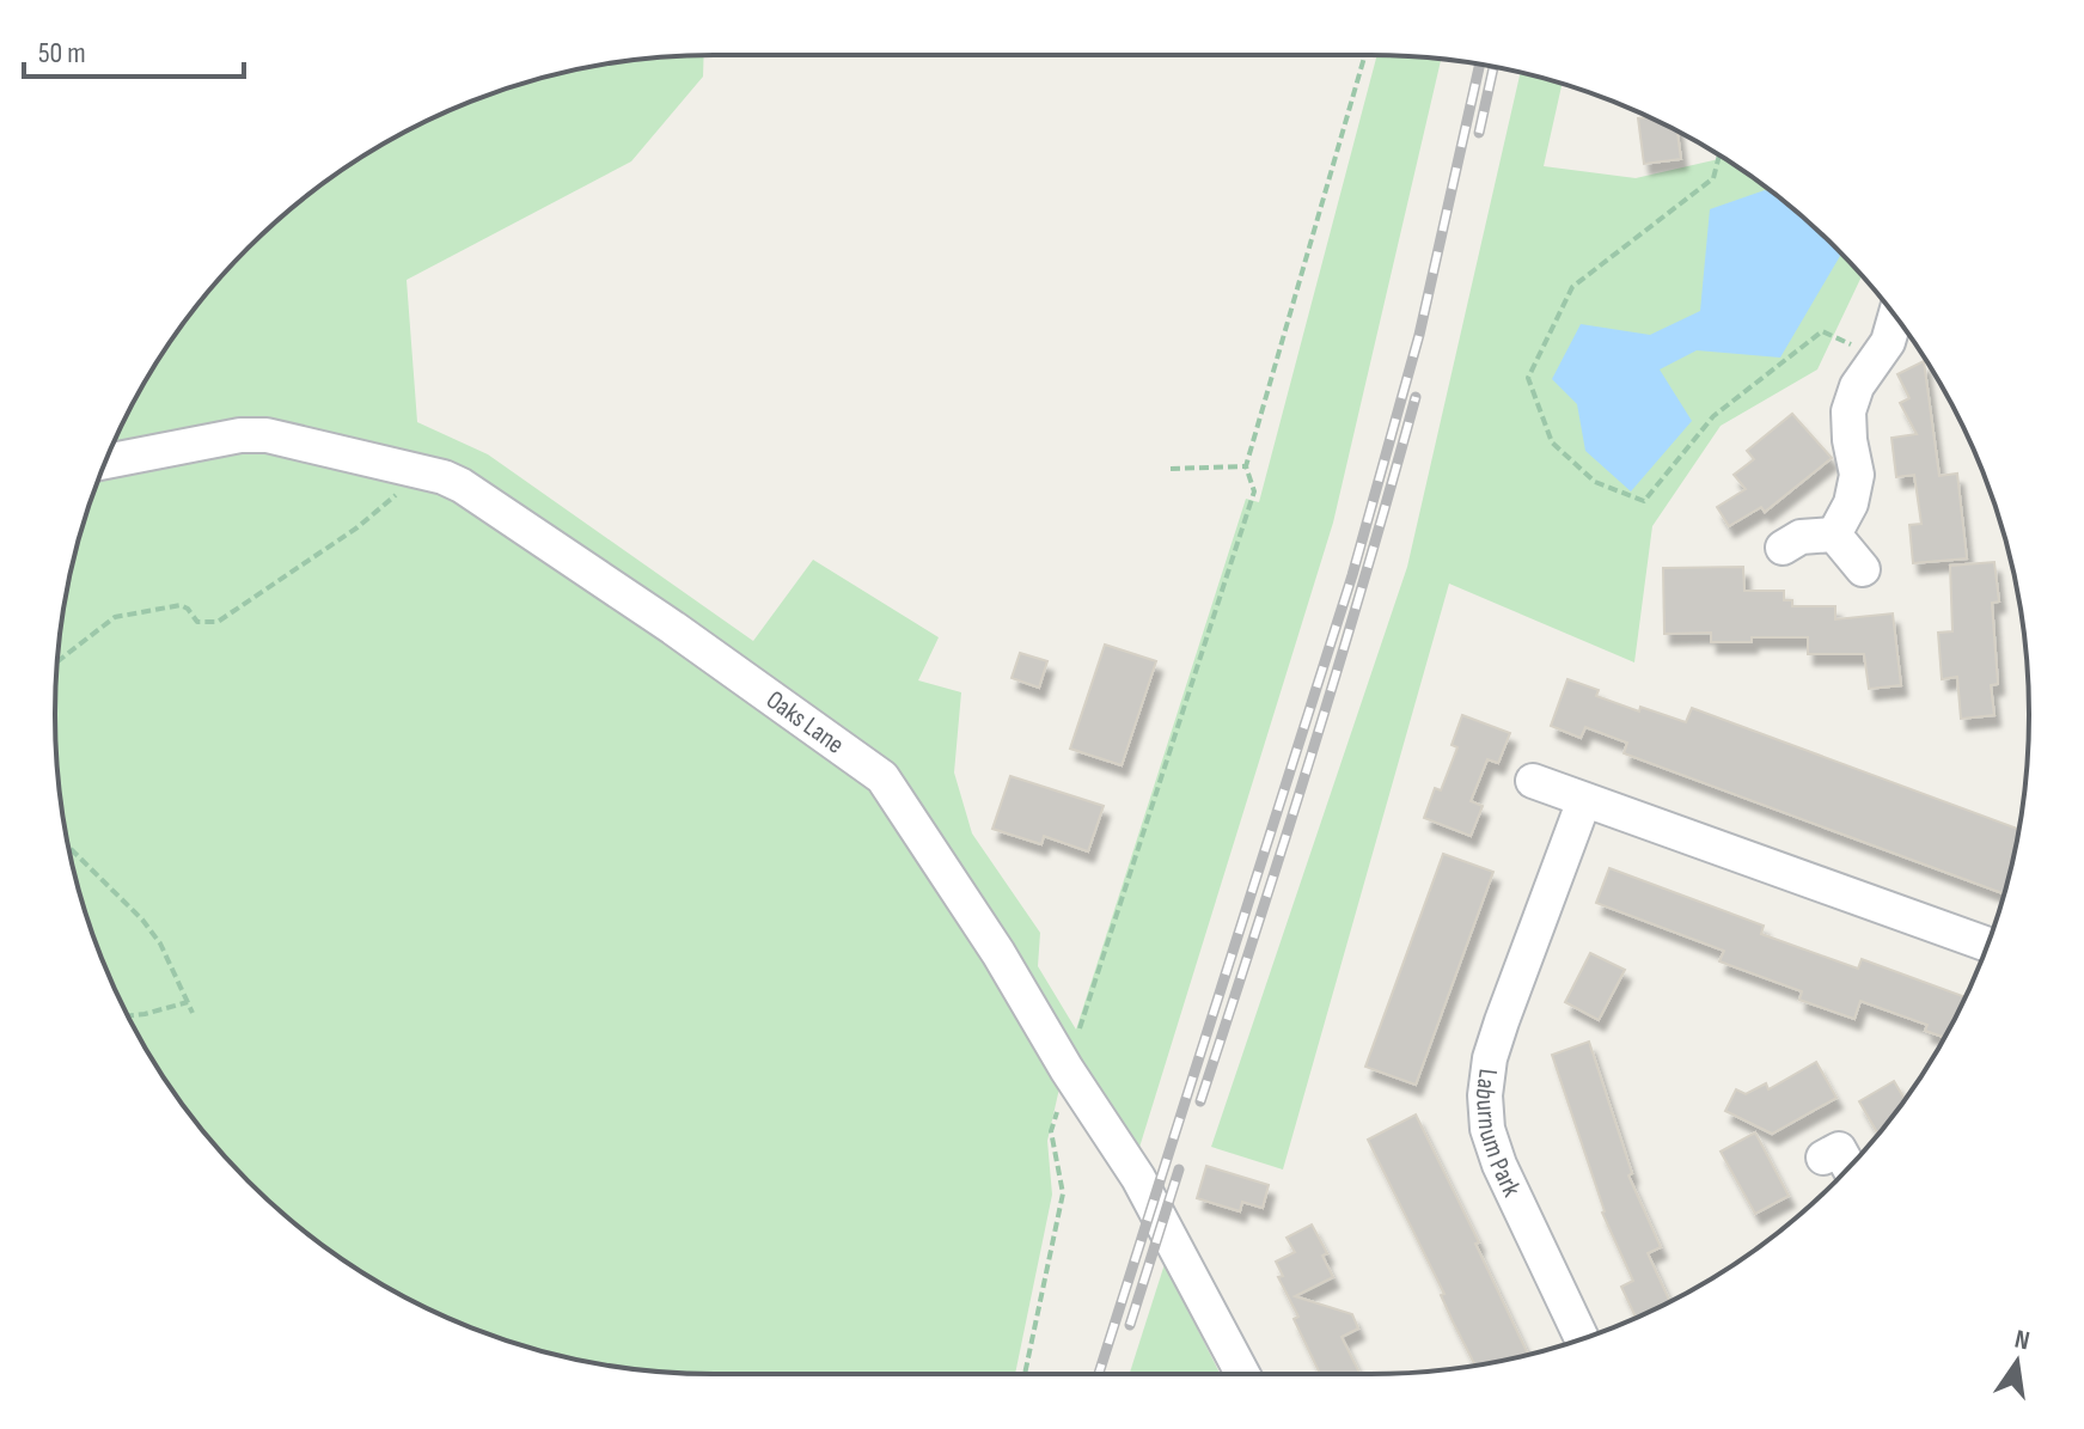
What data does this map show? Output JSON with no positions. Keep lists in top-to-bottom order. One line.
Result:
{"streets":{"street":["Oaks Lane","Laburnum Park"]},"scale_bar":"50 m","north":"top"}
